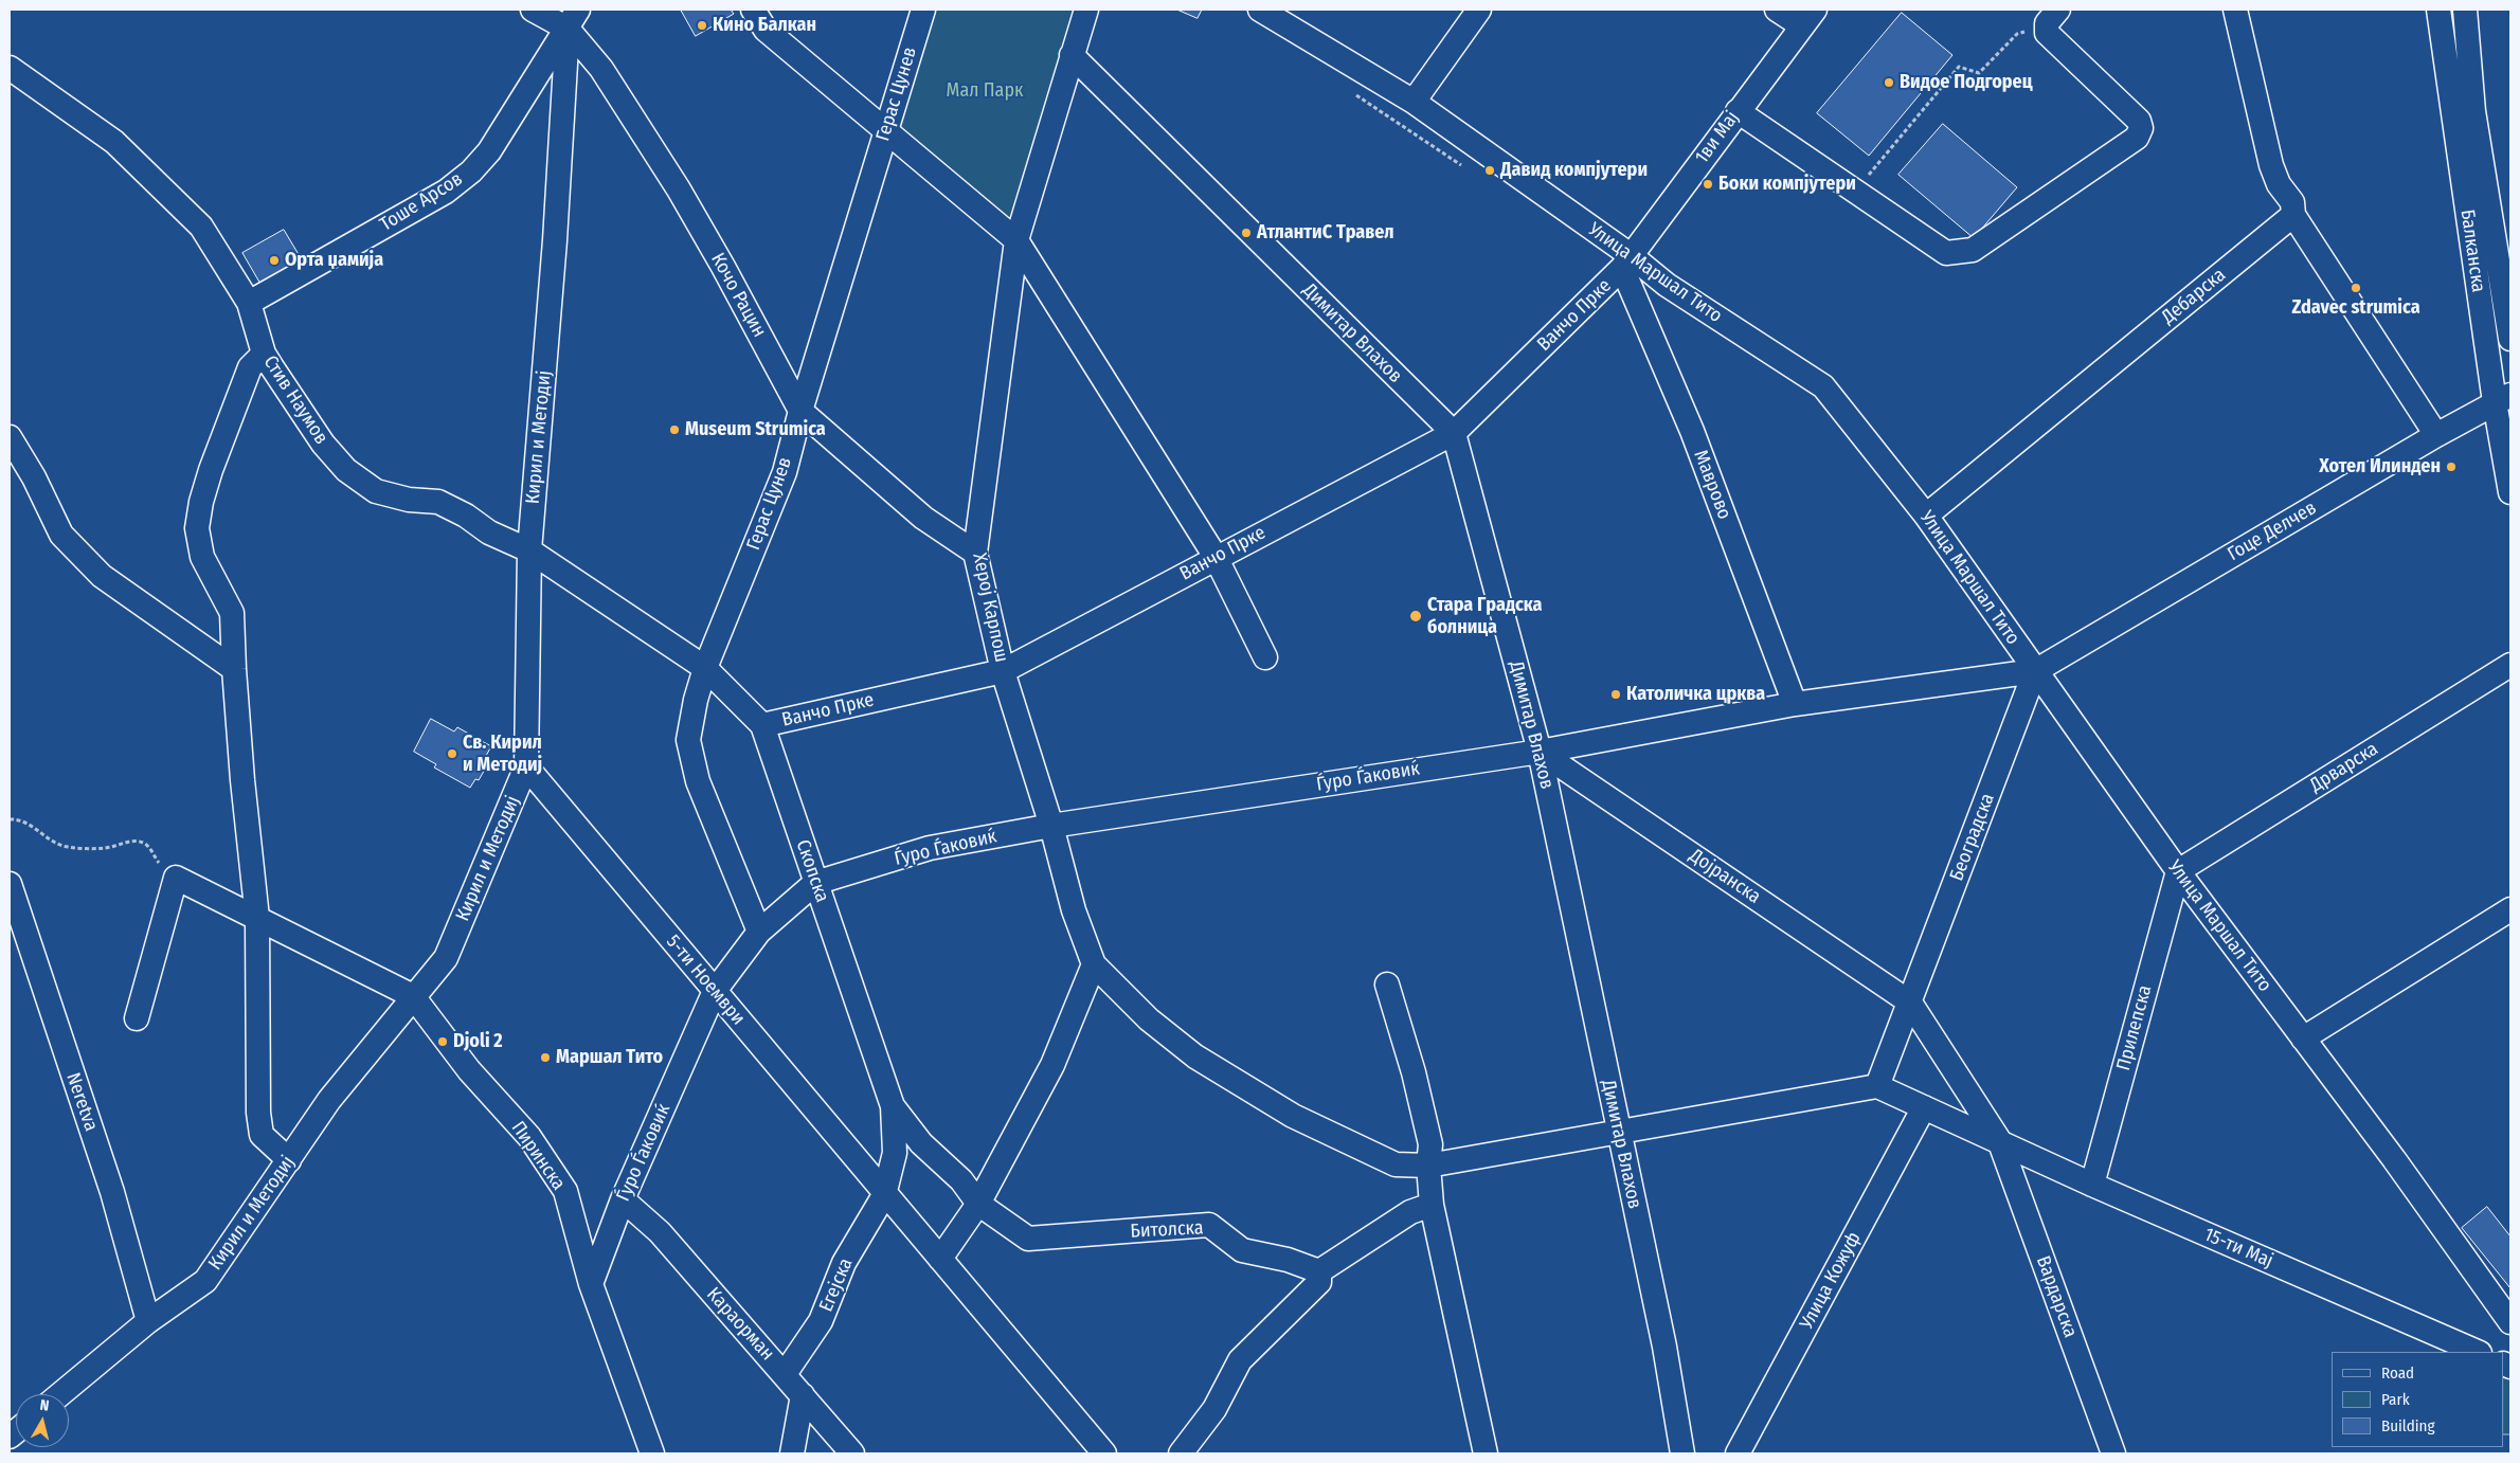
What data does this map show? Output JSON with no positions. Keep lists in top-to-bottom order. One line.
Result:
{"streets":{"street":["Герас Цунев","1ви Мај","Тоше Арсов","Балканска","Улица Маршал Тито","Кочо Рацин","Дебарска","Ванчо Прке","Димитар Влахов","Стив Наумов","Кирил и Методиј","Маврово","Гоце Делчев","Херој Карпош","Дрварска","Ѓуро Ѓаковиќ","Београдска","Скопска","Дојранска","5-ти Ноември","Прилепска","Neretva","Пиринска","Битолска","15-ти Мај","Улица Кожуф","Егејска","Вардарска","Караорман"]},"crossings":[["Герас Цунев","Кочо Рацин"],["Герас Цунев","Ѓуро Ѓаковиќ"],["Герас Цунев","Скопска"],["1ви Мај","Улица Маршал Тито"],["1ви Мај","Ванчо Прке"],["1ви Мај","Маврово"],["Тоше Арсов","Кочо Рацин"],["Тоше Арсов","Стив Наумов"],["Тоше Арсов","Кирил и Методиј"],["Балканска","Гоце Делчев"],["Улица Маршал Тито","Дебарска"],["Улица Маршал Тито","Ванчо Прке"],["Улица Маршал Тито","Маврово"],["Улица Маршал Тито","Гоце Делчев"],["Улица Маршал Тито","Дрварска"],["Улица Маршал Тито","Ѓуро Ѓаковиќ"],["Улица Маршал Тито","Београдска"],["Улица Маршал Тито","Прилепска"],["Кочо Рацин","Кирил и Методиј"],["Кочо Рацин","Херој Карпош"],["Ванчо Прке","Димитар Влахов"],["Ванчо Прке","Маврово"],["Ванчо Прке","Херој Карпош"],["Ванчо Прке","Скопска"],["Димитар Влахов","Херој Карпош"],["Димитар Влахов","Ѓуро Ѓаковиќ"],["Димитар Влахов","Дојранска"],["Стив Наумов","Кирил и Методиј"],["Стив Наумов","Скопска"],["Кирил и Методиј","Скопска"],["Кирил и Методиј","5-ти Ноември"],["Кирил и Методиј","Neretva"],["Кирил и Методиј","Пиринска"],["Маврово","Ѓуро Ѓаковиќ"],["Гоце Делчев","Ѓуро Ѓаковиќ"],["Гоце Делчев","Београдска"],["Херој Карпош","Ѓуро Ѓаковиќ"],["Дрварска","Прилепска"],["Ѓуро Ѓаковиќ","Београдска"],["Ѓуро Ѓаковиќ","Скопска"],["Ѓуро Ѓаковиќ","Дојранска"],["Ѓуро Ѓаковиќ","5-ти Ноември"],["Ѓуро Ѓаковиќ","Пиринска"],["Ѓуро Ѓаковиќ","Караорман"],["Београдска","Дојранска"],["Београдска","15-ти Мај"],["Београдска","Вардарска"],["Скопска","Битолска"],["Скопска","Егејска"],["Дојранска","Вардарска"],["5-ти Ноември","Егејска"],["Прилепска","15-ти Мај"],["15-ти Мај","Улица Кожуф"],["15-ти Мај","Вардарска"],["Егејска","Караорман"]],"parks":["Мал Парк"],"places":["Кино Балкан","Видое Подгорец","Давид компјутери","Боки компјутери","АтлантиС Травел","Орта џамија","Zdavec strumica","Museum Strumica","Хотел Илинден","Стара Градска болница","Католичка црква","Св. Кирил и Методиј","Djoli 2","Маршал Тито"],"legend":["Road","Park","Building"],"north":"top"}
